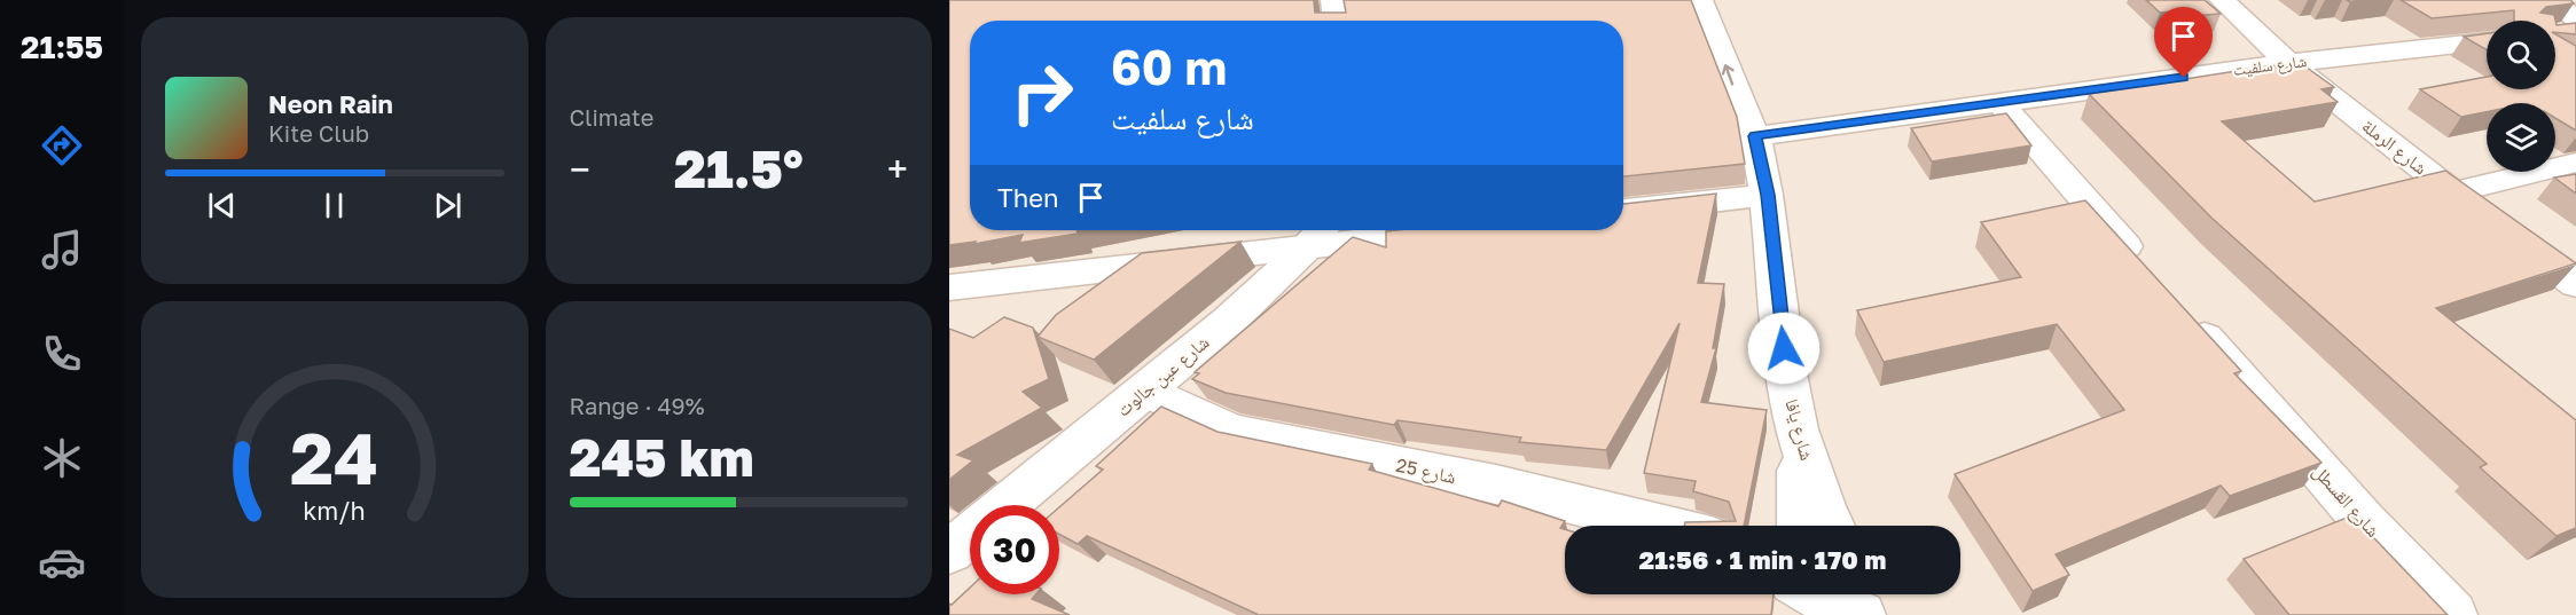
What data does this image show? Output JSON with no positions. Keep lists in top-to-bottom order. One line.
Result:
{"streets":{"street":["شارع سلفيت","شارع الرملة","شارع عين جالوت","شارع يافا","شارع 25","شارع القسطل"]},"crossings":[["شارع سلفيت","شارع الرملة"],["شارع سلفيت","شارع يافا"],["شارع عين جالوت","شارع 25"]],"page":{"tabs":"21:55","tile":["Climate",["Range · 49%","245 km"]],"turn":["60 m","شارع سلفيت"],"song":["Neon Rain","Kite Club"],"heat":["−","21.5°","+"],"then":"Then","limit":"30","trip":"21:56 · 1 min · 170 m","gauge":["24","km/h"]}}
